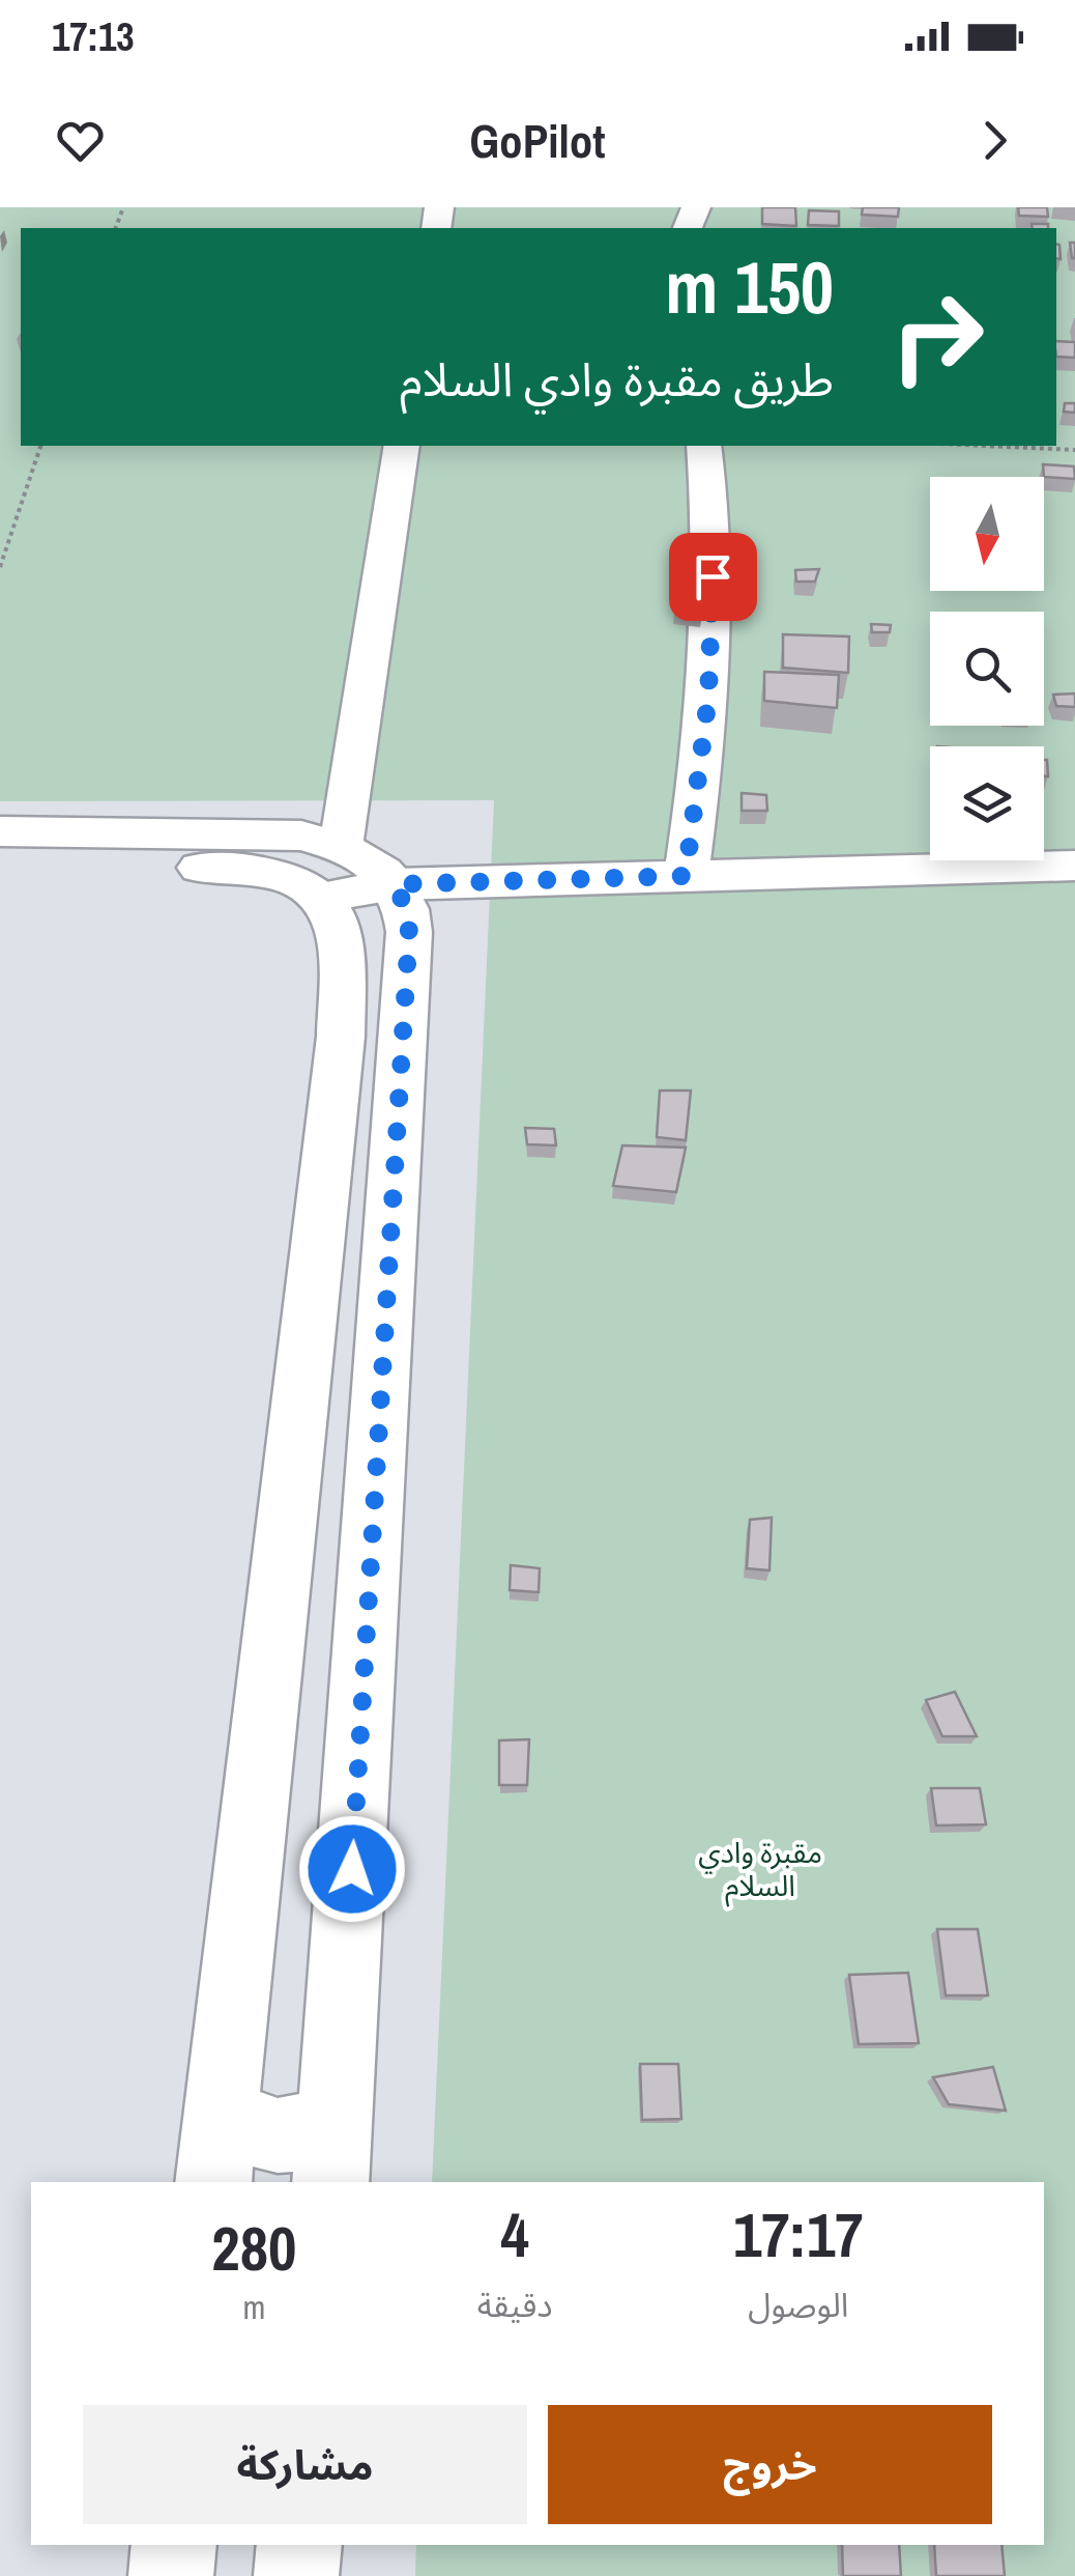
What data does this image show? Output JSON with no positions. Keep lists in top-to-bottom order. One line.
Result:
{"parks":["مقبرة وادي السلام"],"north":"bottom","page":{"status":"17:13","header":"GoPilot","turn":["150 m","طريق مقبرة وادي السلام"],"eta":["17:17","الوصول","4","دقيقة","280","m"],"buttons":["خروج","مشاركة"]}}
